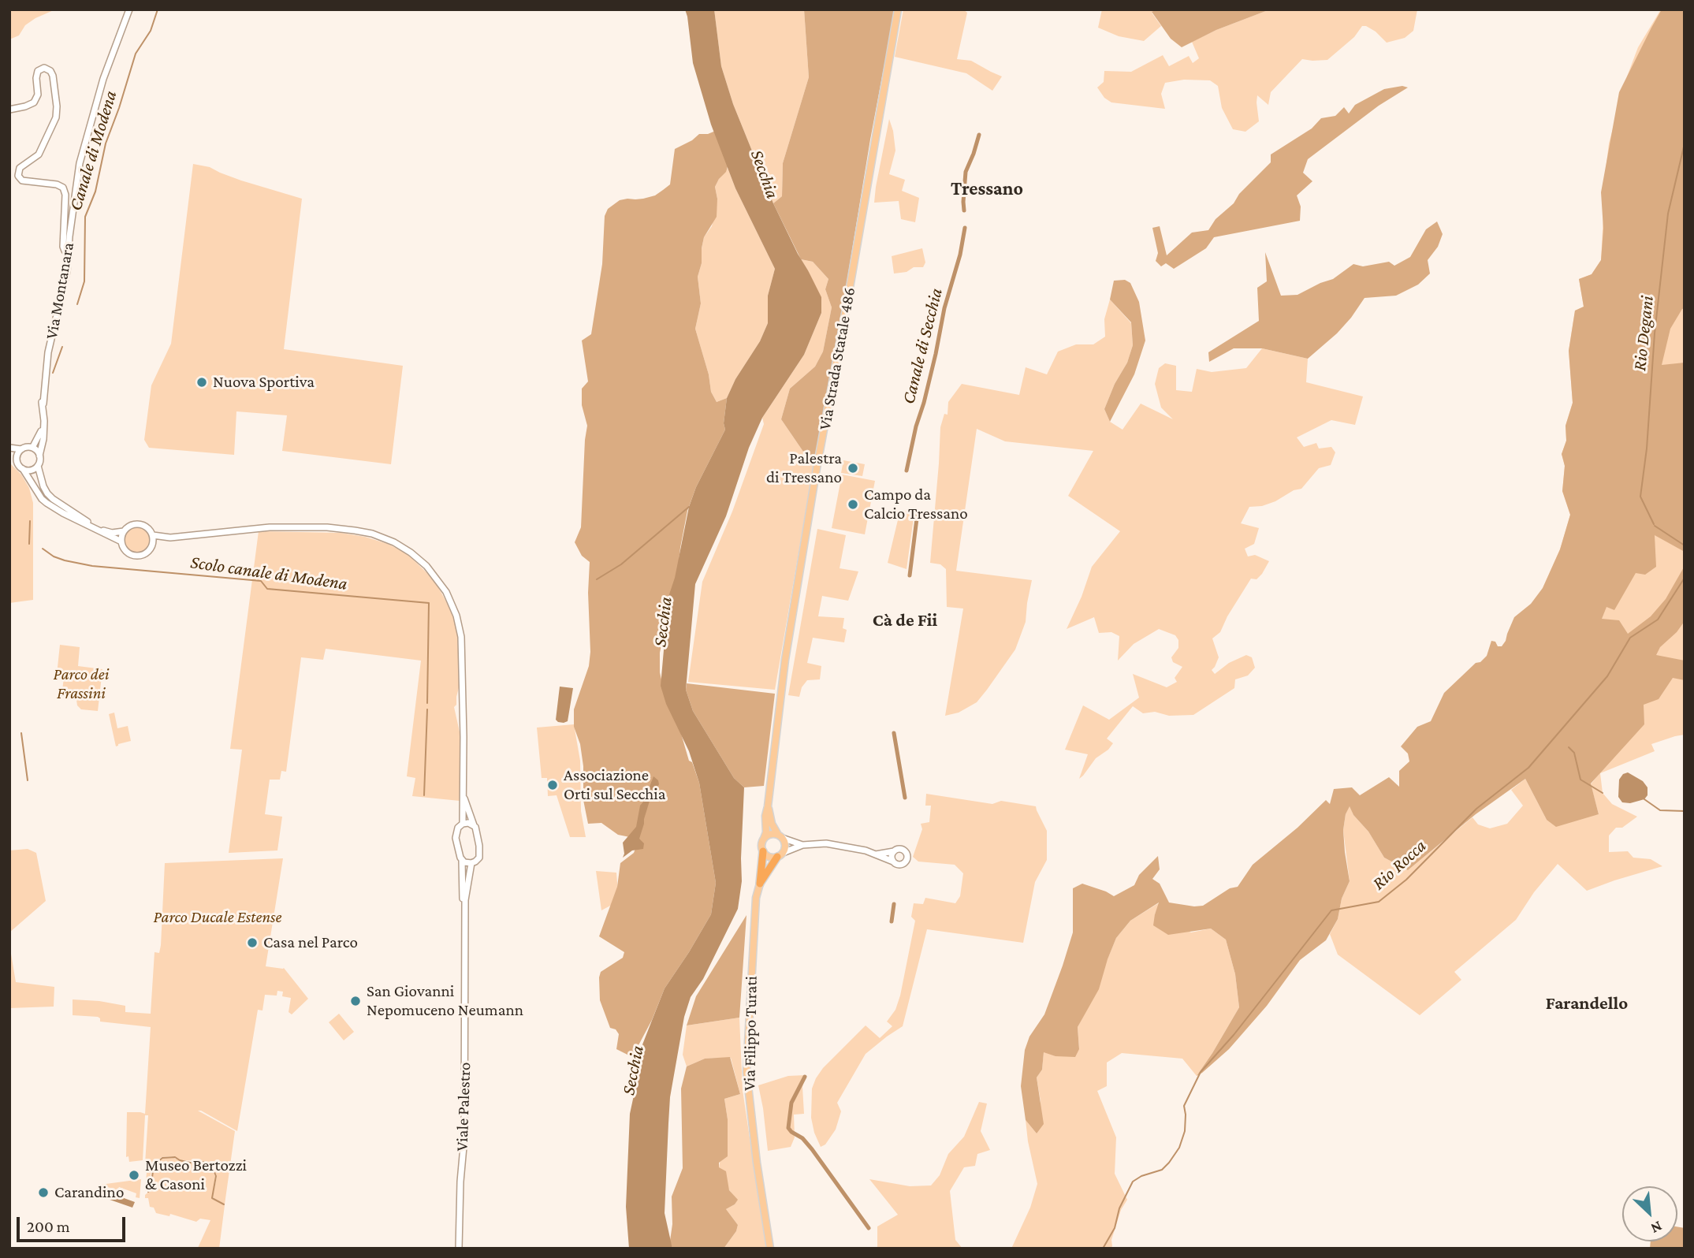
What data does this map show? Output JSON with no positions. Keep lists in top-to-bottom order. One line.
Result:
{"streets":{"main road":["Via Montanara","Via Strada Statale 486","Via Filippo Turati","Viale Palestro"]},"districts":["Tressano","Cà de Fii","Farandello"],"water":["Canale di Modena","Secchia","Rio Degani","Canale di Secchia","Scolo canale di Modena","Rio Rocca"],"parks":["Parco dei Frassini","Parco Ducale Estense"],"places":["Nuova Sportiva","Palestra di Tressano","Campo da Calcio Tressano","Associazione Orti sul Secchia","Casa nel Parco","San Giovanni Nepomuceno Neumann","Museo Bertozzi & Casoni","Carandino"],"scale_bar":"200 m","north":"bottom right"}
